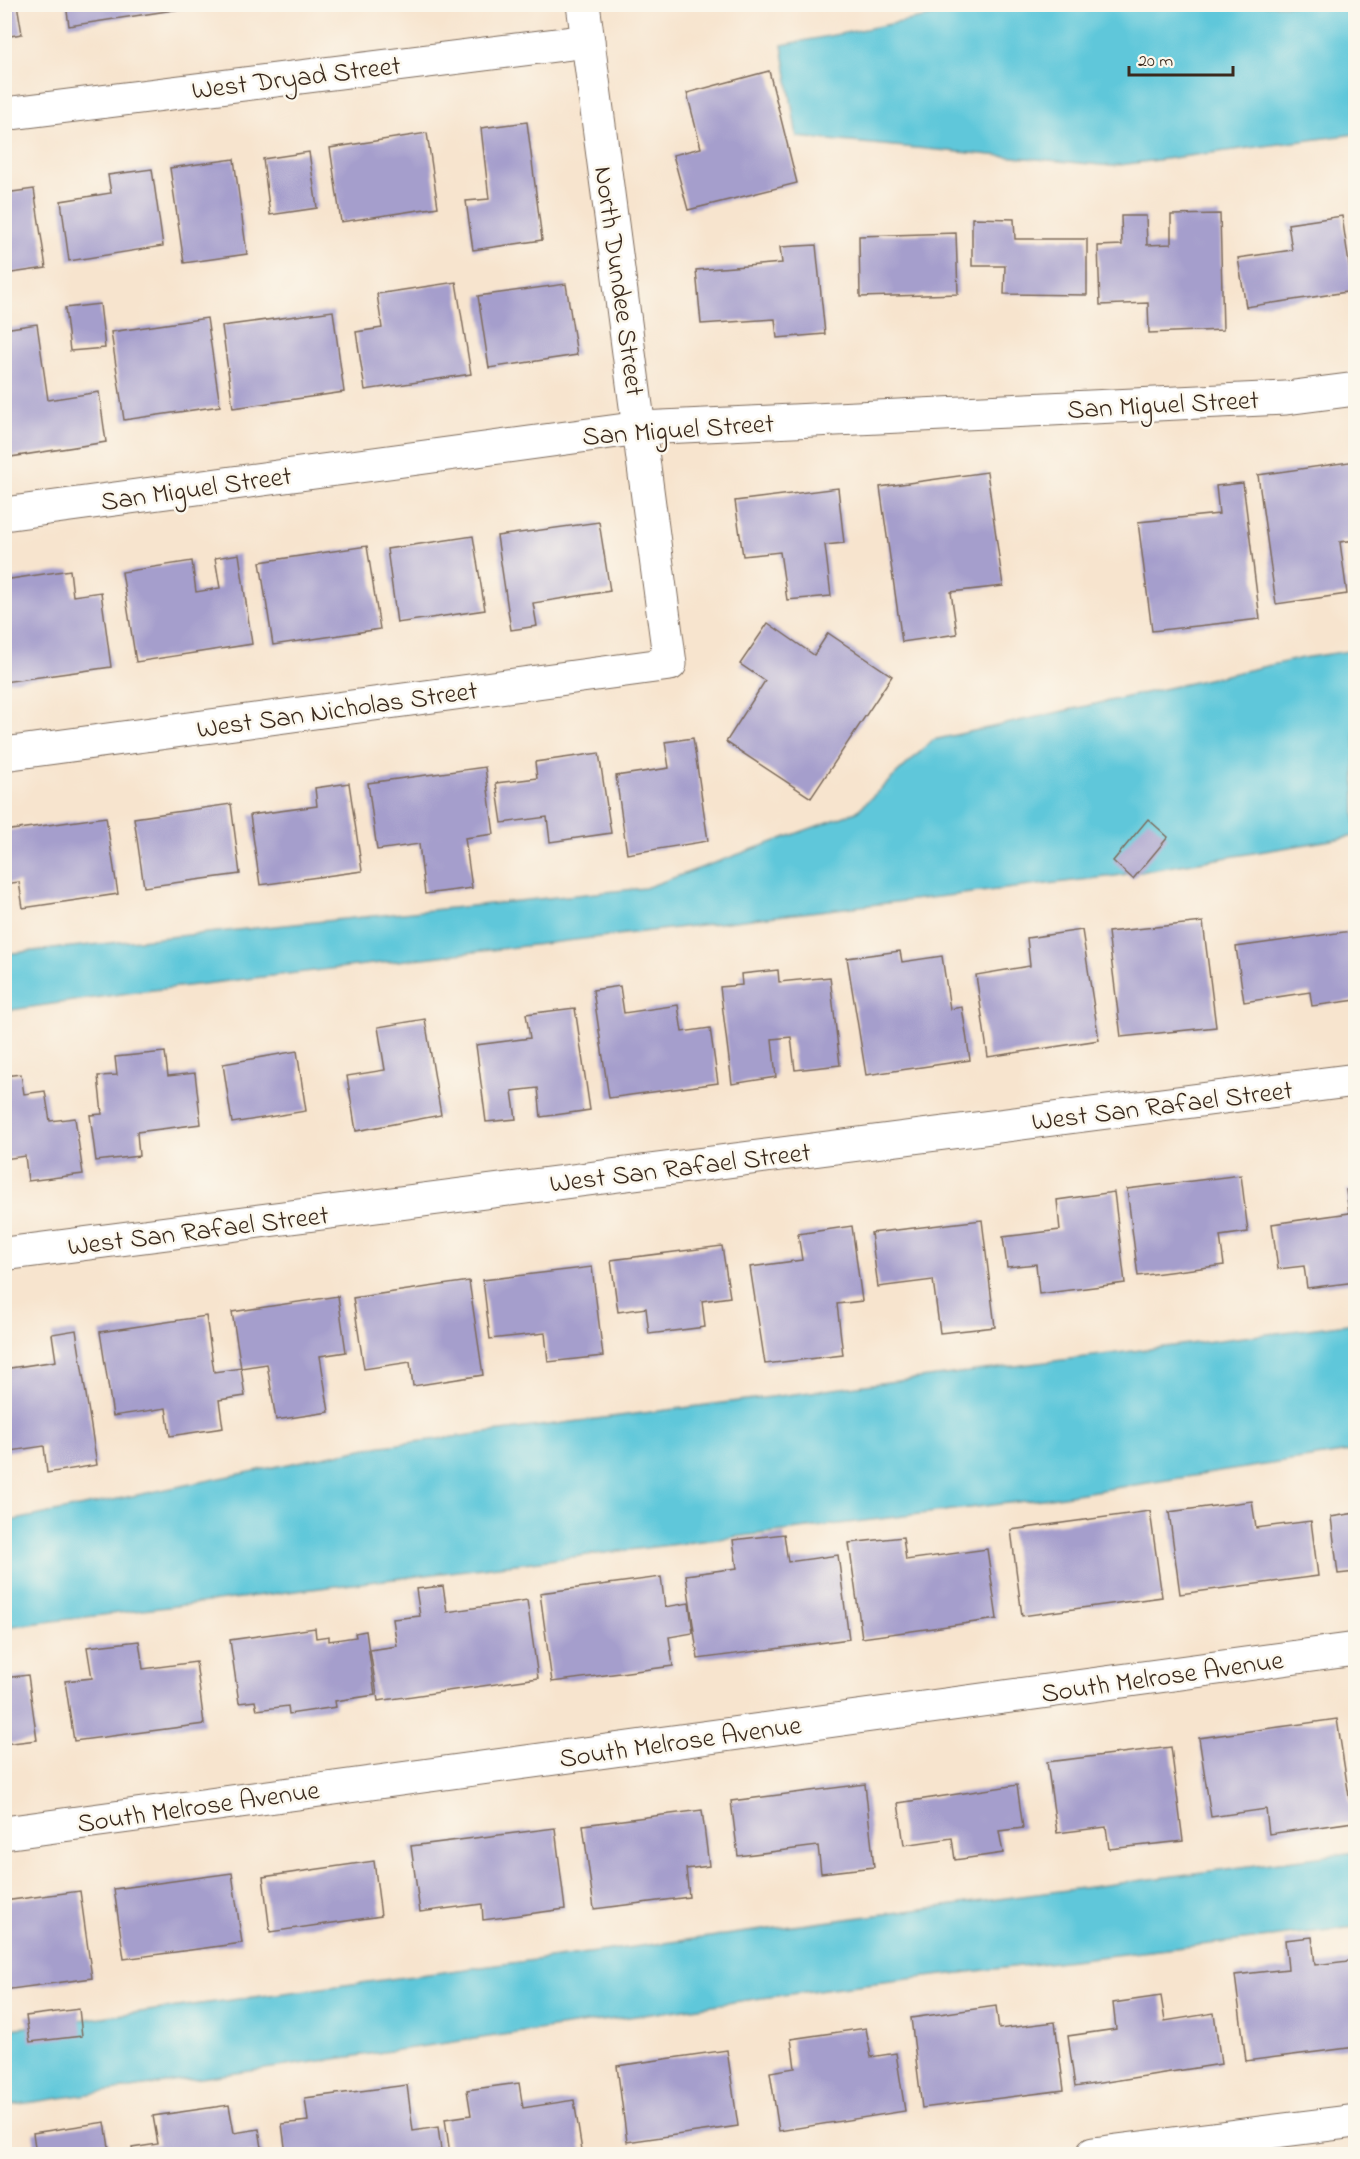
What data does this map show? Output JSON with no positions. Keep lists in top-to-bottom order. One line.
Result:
{"streets":{"street":["West Dryad Street","North Dundee Street","San Miguel Street","West San Nicholas Street","West San Rafael Street","South Melrose Avenue"]},"crossings":[["West Dryad Street","North Dundee Street"],["North Dundee Street","San Miguel Street"],["North Dundee Street","West San Nicholas Street"]],"scale_bar":"20 m"}
